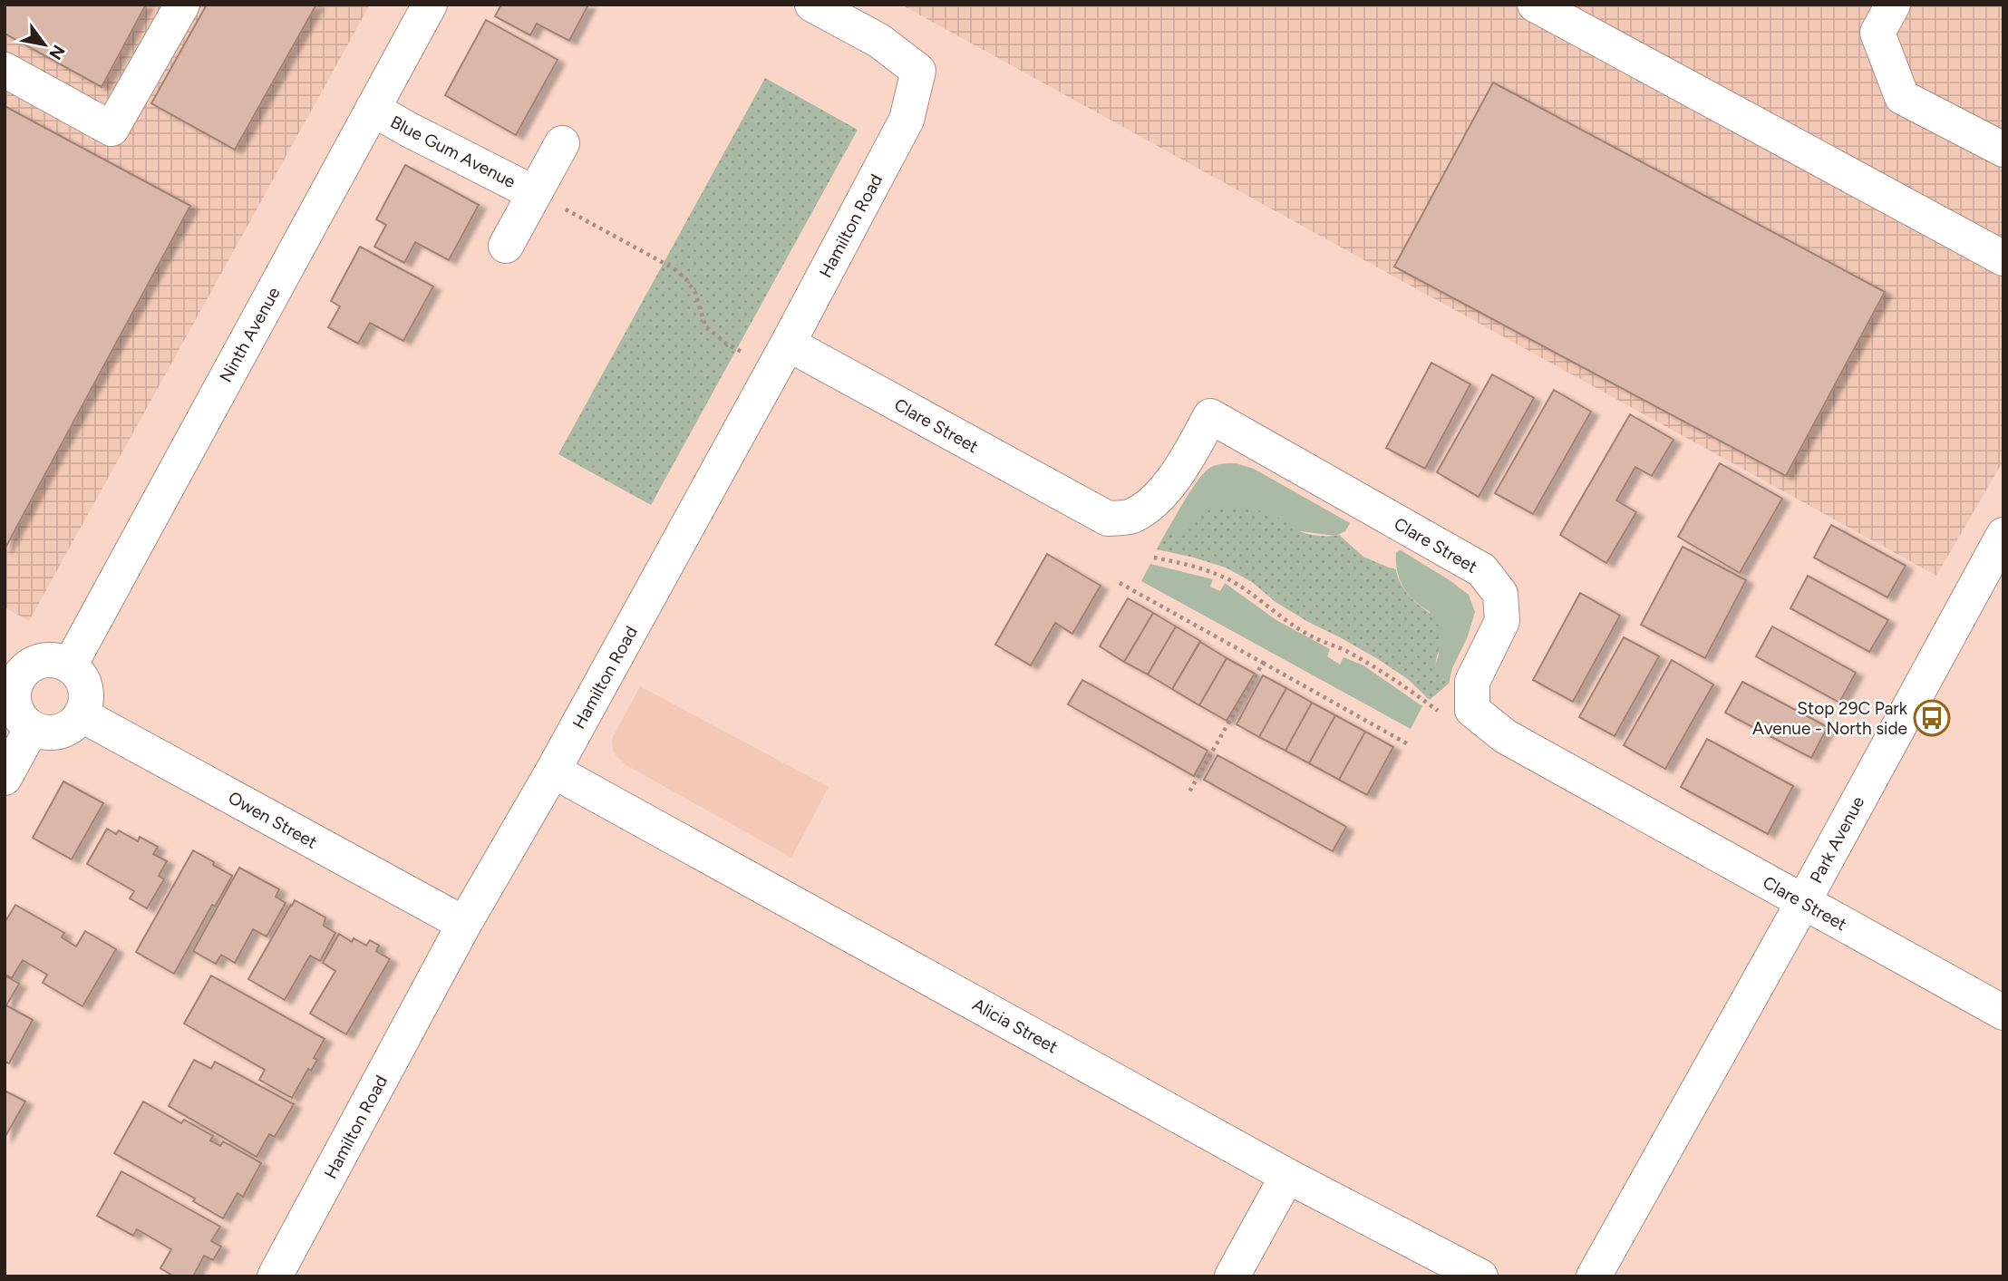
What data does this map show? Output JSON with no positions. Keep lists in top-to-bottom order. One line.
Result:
{"streets":{"street":["Blue Gum Avenue","Hamilton Road","Ninth Avenue","Clare Street","Owen Street","Park Avenue","Alicia Street"]},"crossings":[["Blue Gum Avenue","Ninth Avenue"],["Hamilton Road","Clare Street"],["Hamilton Road","Owen Street"],["Hamilton Road","Alicia Street"],["Ninth Avenue","Owen Street"],["Clare Street","Park Avenue"]],"places":{"bus stop":["Stop 29C Park Avenue - North side"]},"north":"bottom right"}
